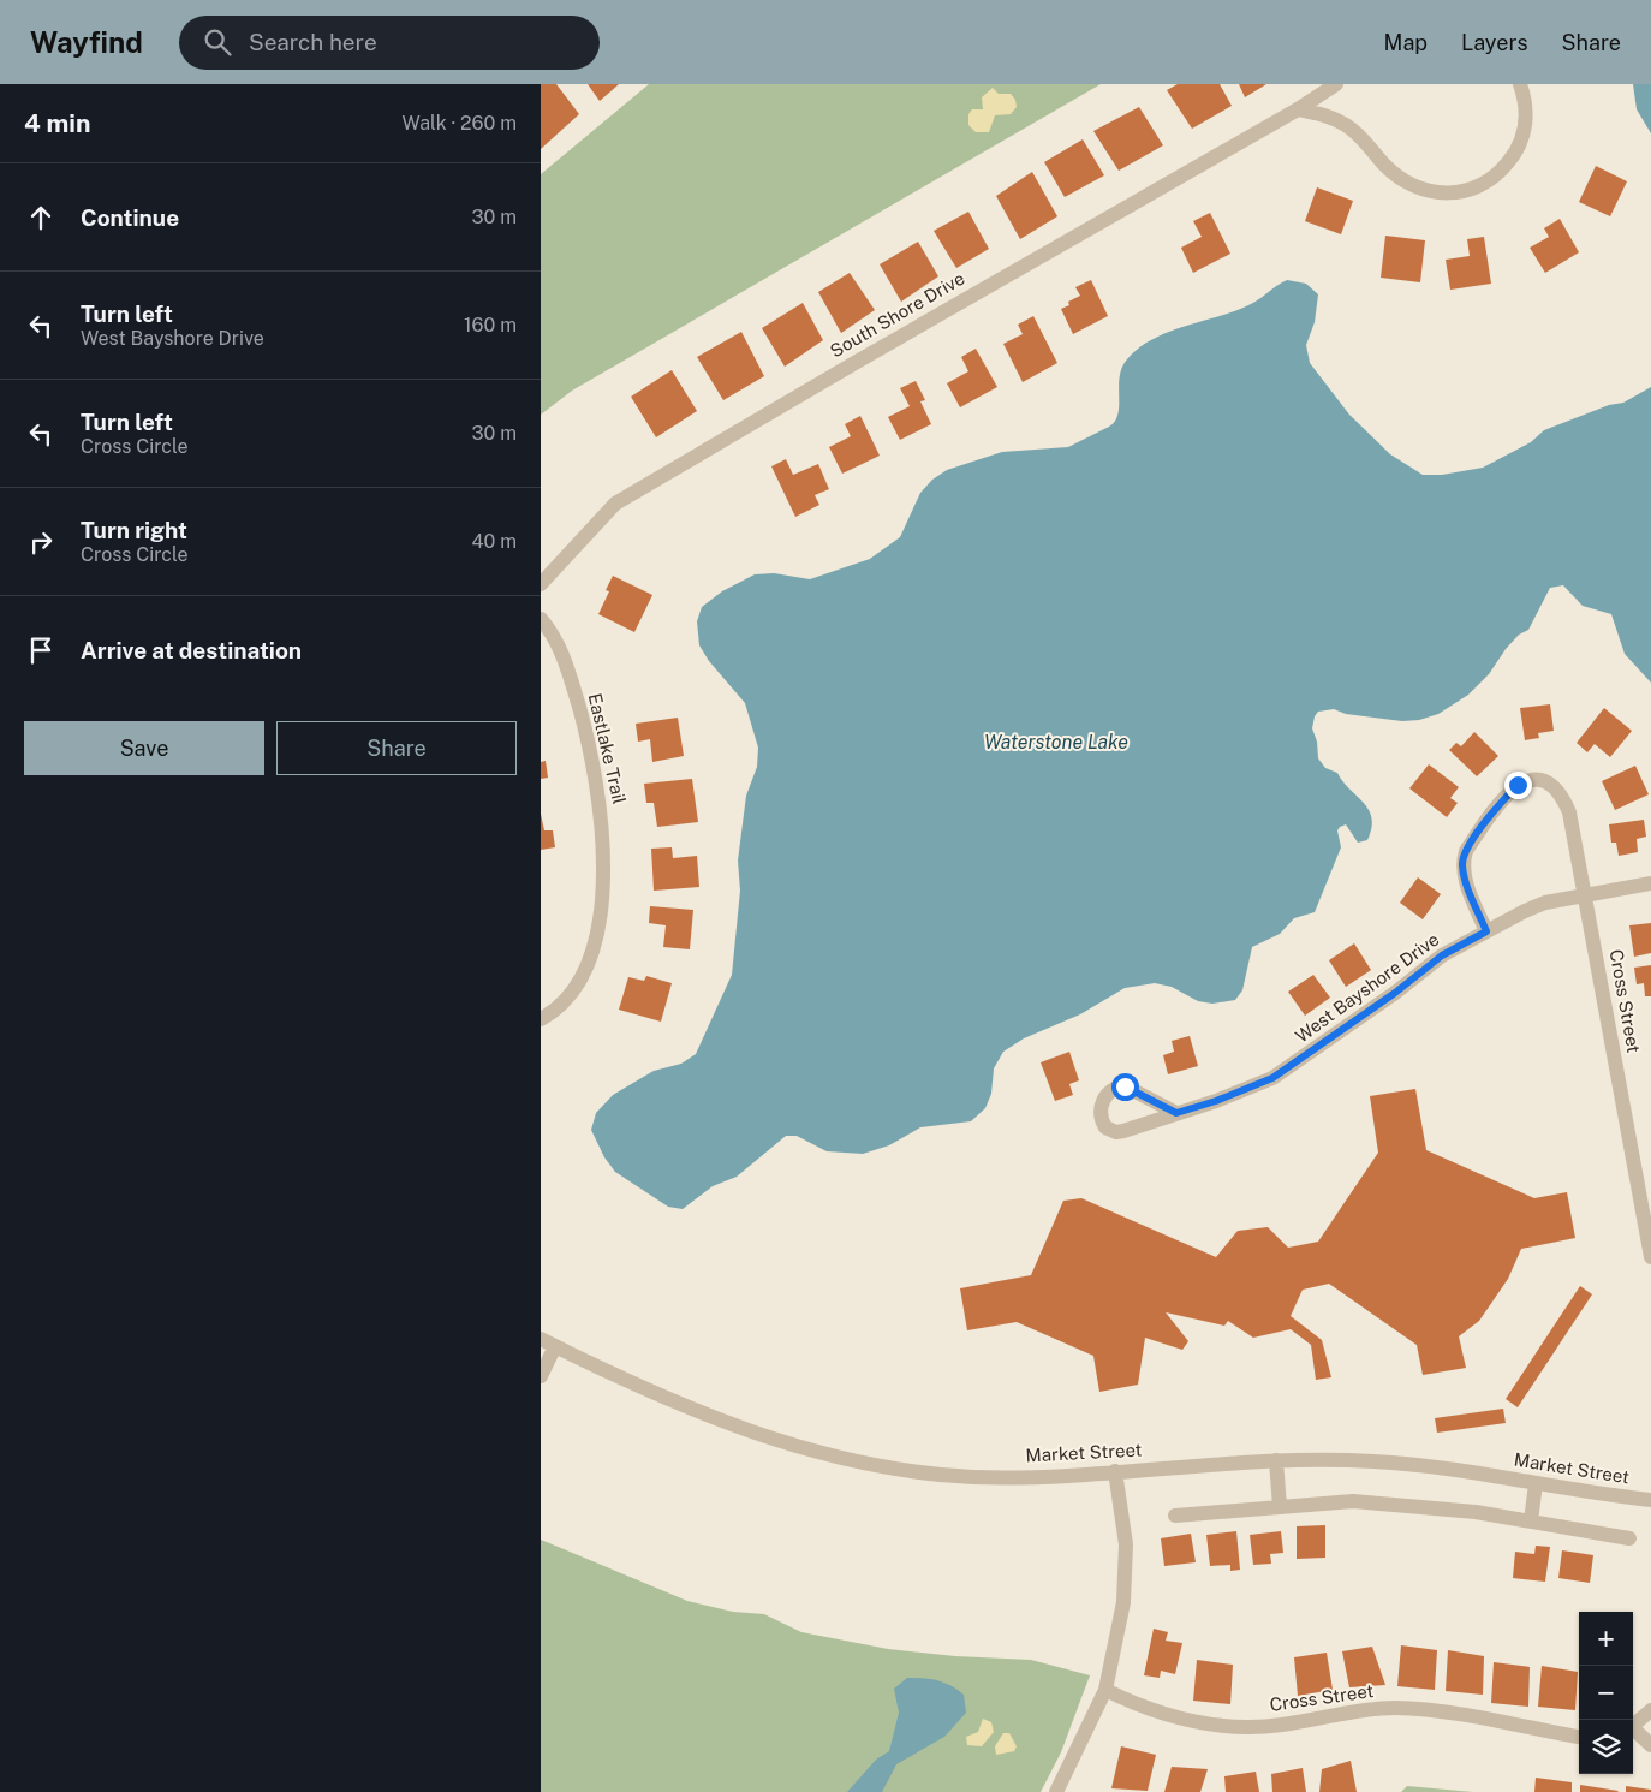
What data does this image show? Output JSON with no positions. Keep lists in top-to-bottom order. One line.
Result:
{"streets":{"street":["South Shore Drive","Eastlake Trail","West Bayshore Drive","Cross Street","Market Street"]},"crossings":[["West Bayshore Drive","Cross Street"]],"water":["Waterstone Lake"],"page":{"header":"Wayfind","search":"Search here","nav":["Map","Layers","Share"],"heading":["4 min","Walk · 260 m"],"list":[["Continue","30 m"],["Turn left","West Bayshore Drive","160 m"],["Turn left","Cross Circle","30 m"],["Turn right","Cross Circle","40 m"],"Arrive at destination"],"buttons":["Save","Share"],"map_buttons":["+","−"]}}
